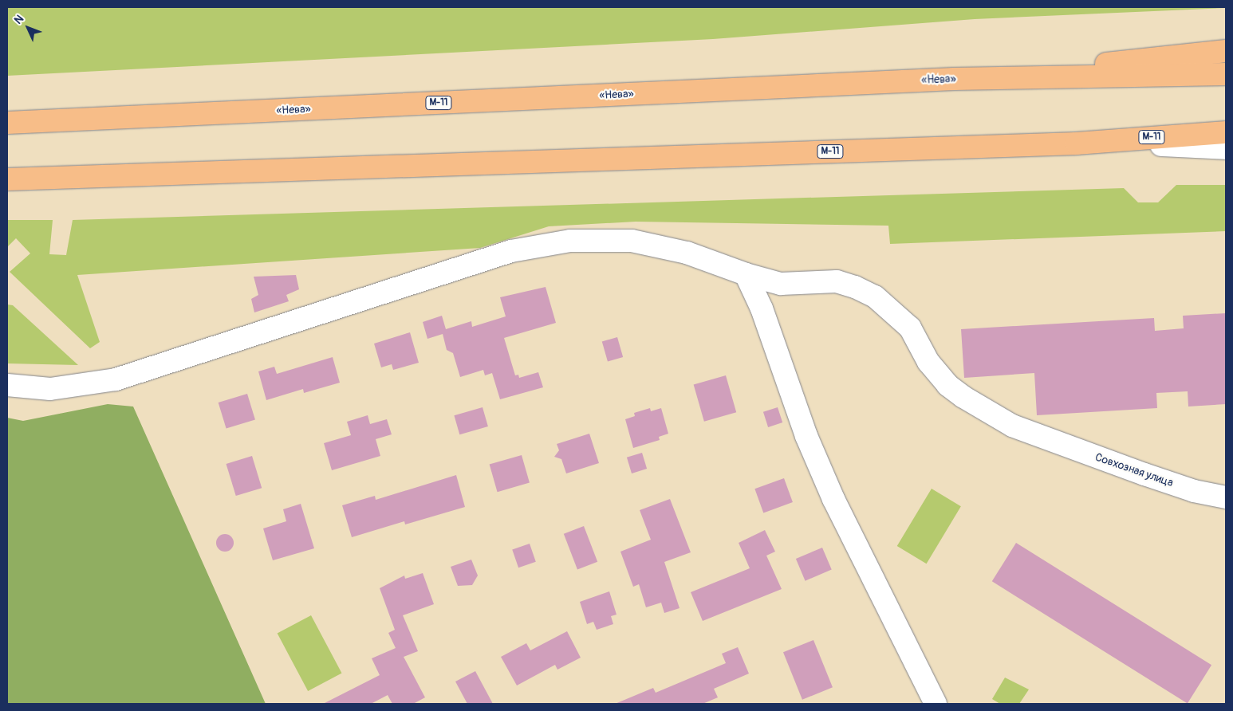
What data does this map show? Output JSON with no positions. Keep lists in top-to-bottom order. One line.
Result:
{"streets":{"highway":["«Нева»","М-11"],"street":["Совхозная улица"]},"north":"top left"}
